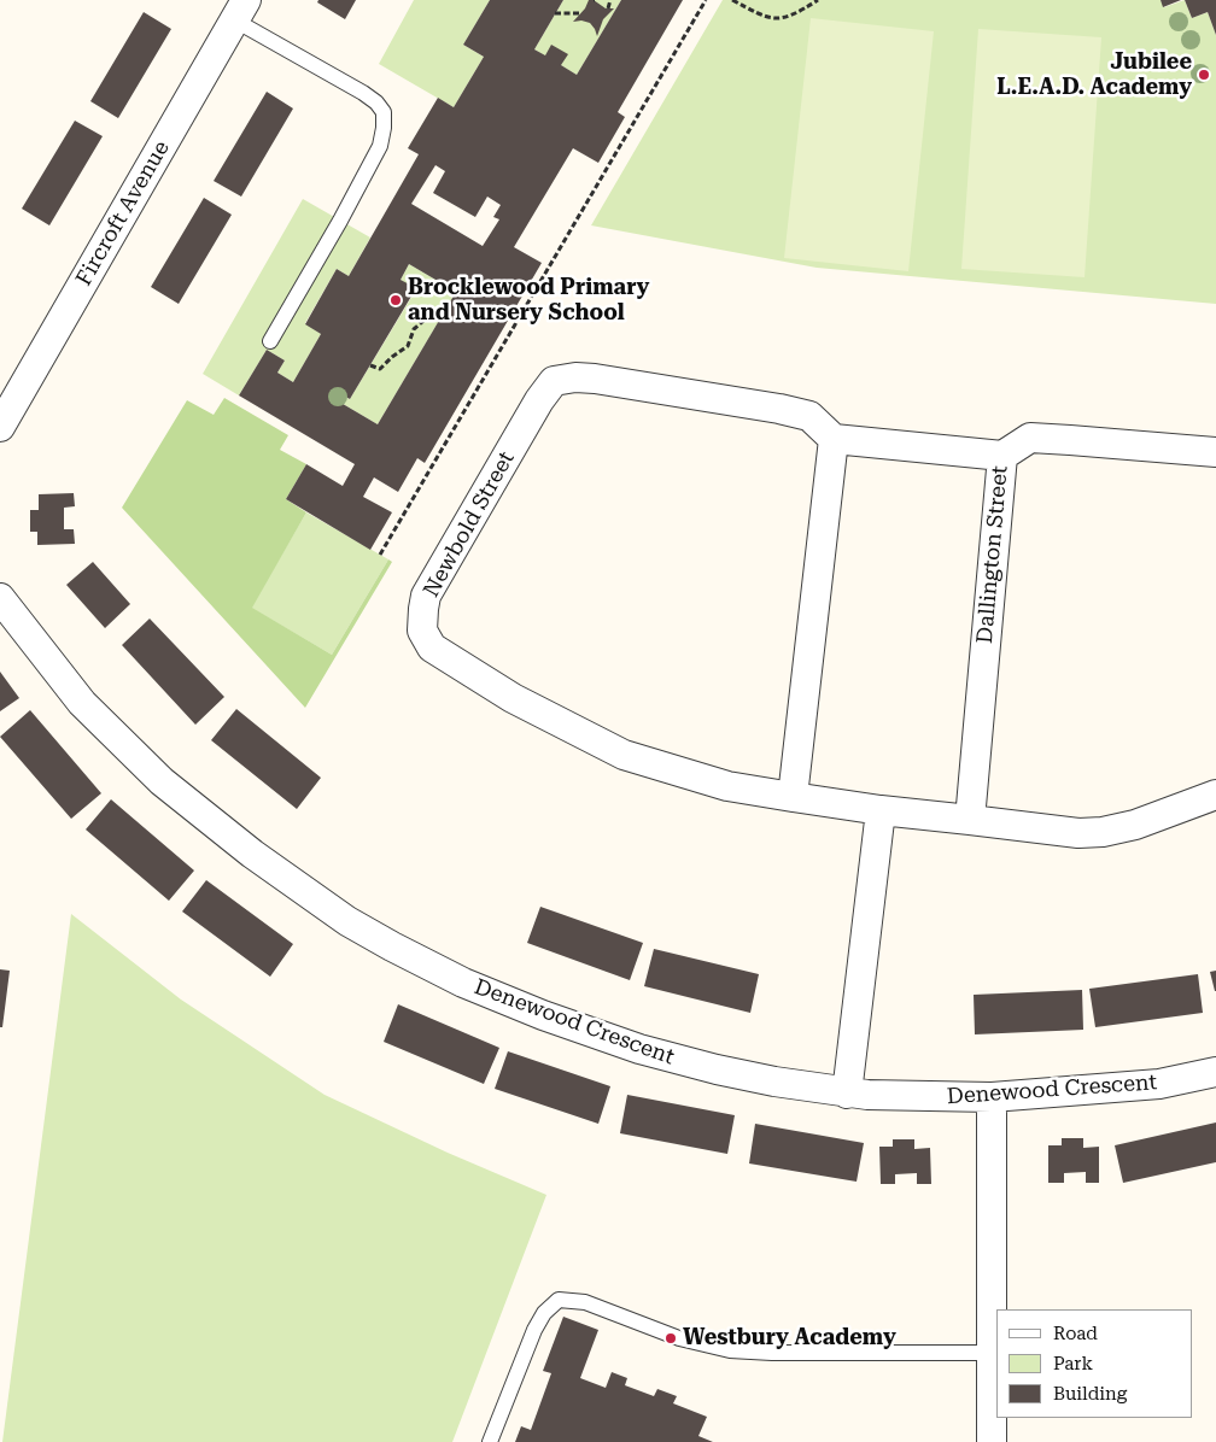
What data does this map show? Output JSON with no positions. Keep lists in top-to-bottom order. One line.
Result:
{"streets":{"street":["Fircroft Avenue","Newbold Street","Dallington Street","Denewood Crescent"]},"crossings":[["Newbold Street","Dallington Street"]],"places":["Jubilee L.E.A.D. Academy","Brocklewood Primary and Nursery School","Westbury Academy"],"legend":["Road","Park","Building"]}
